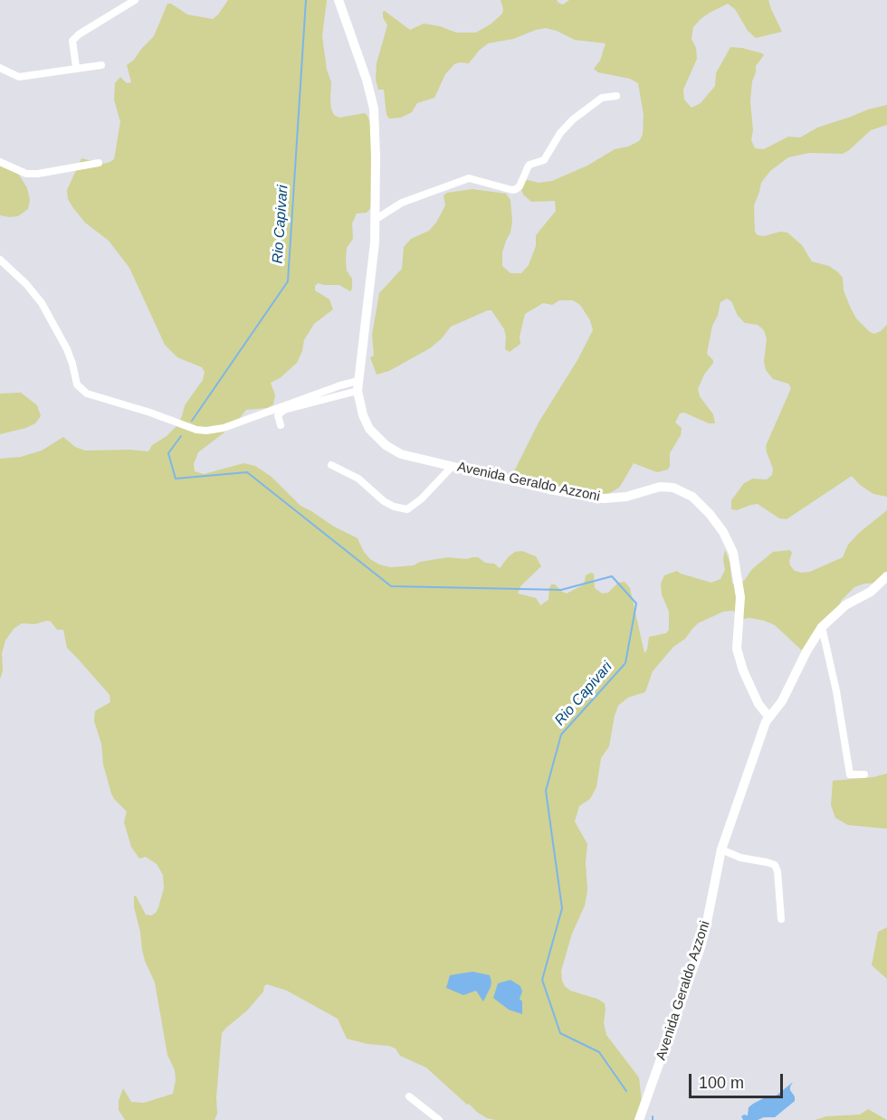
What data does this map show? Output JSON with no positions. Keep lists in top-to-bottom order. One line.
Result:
{"streets":{"street":["Avenida Geraldo Azzoni"]},"water":["Rio Capivari"],"scale_bar":"100 m"}
